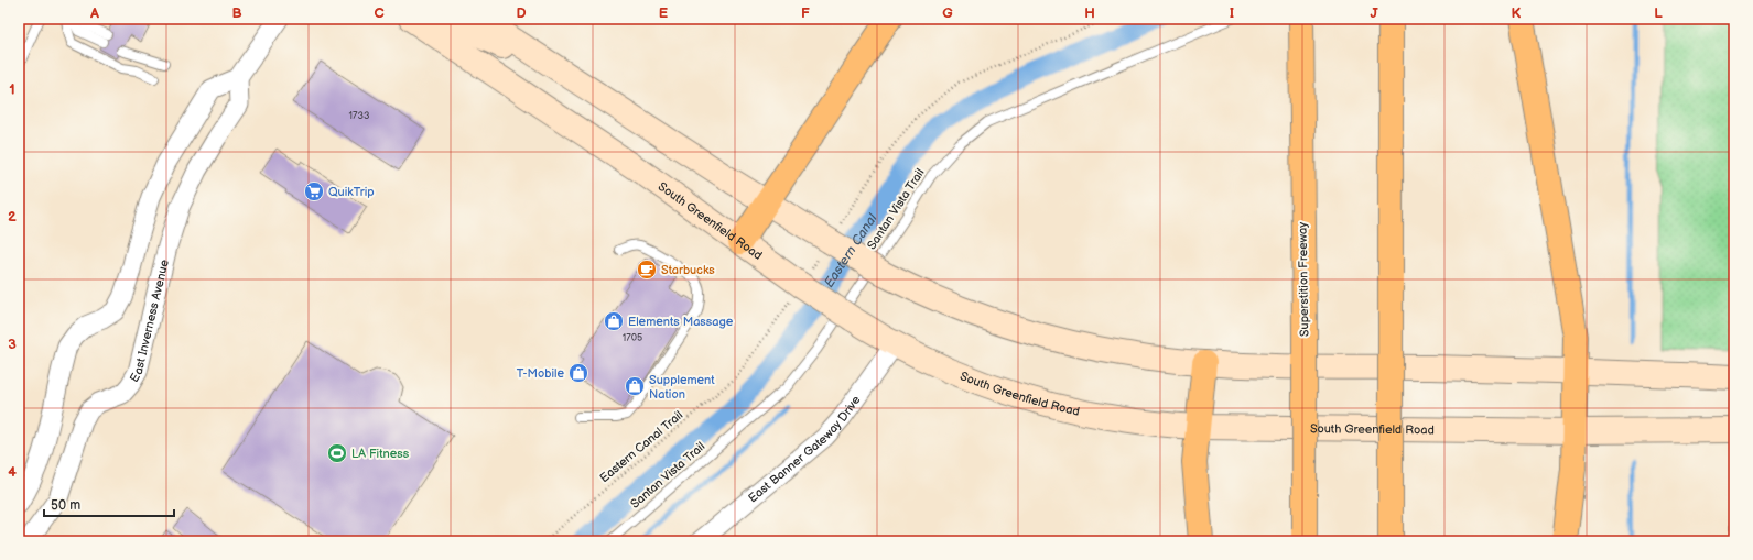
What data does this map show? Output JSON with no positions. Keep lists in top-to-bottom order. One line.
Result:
{"streets":{"highway":["Superstition Freeway"],"main road":["South Greenfield Road"],"street":["East Inverness Avenue","East Banner Gateway Drive"],"lane":["Santan Vista Trail"],"path":["Eastern Canal Trail"]},"crossings":[["South Greenfield Road","Eastern Canal Trail"],["South Greenfield Road","East Banner Gateway Drive"]],"water":["Eastern Canal"],"places":{"supermarket":["QuikTrip"],"cafe":["Starbucks"],"shop":["Elements Massage","T-Mobile","Supplement Nation"],"sports":["LA Fitness"]},"house_numbers":["1733","1705"],"scale_bar":"50 m","grid":{"columns":["A","B","C","D","E","F","G","H","I","J","K","L"],"rows":["1","2","3","4"]}}
